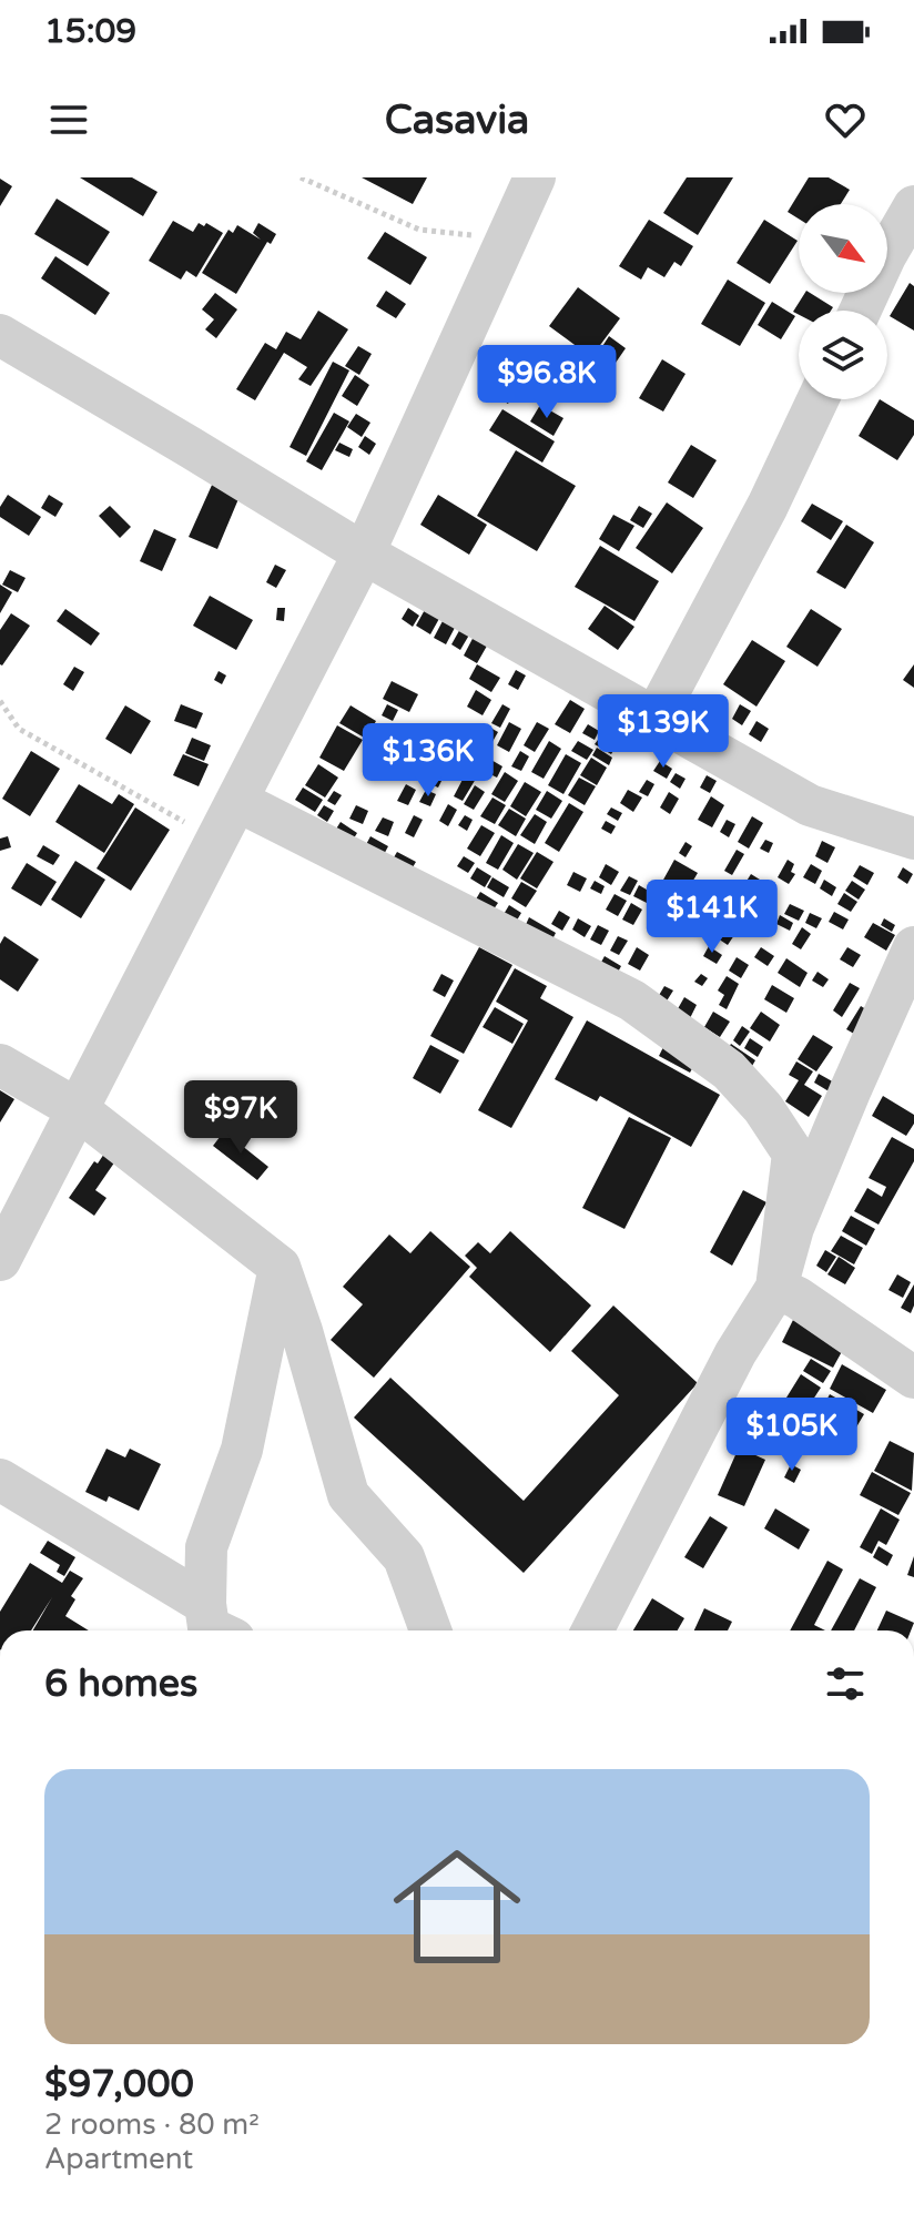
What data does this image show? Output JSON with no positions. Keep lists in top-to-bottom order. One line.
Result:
{"north":"bottom right","page":{"status":"15:09","header":"Casavia","price":["$96.8K","$139K","$136K","$141K","$97K","$105K"],"heading":"6 homes","list":[{"name":"$97,000","note":"2 rooms · 80 m² · Apartment"}]}}
